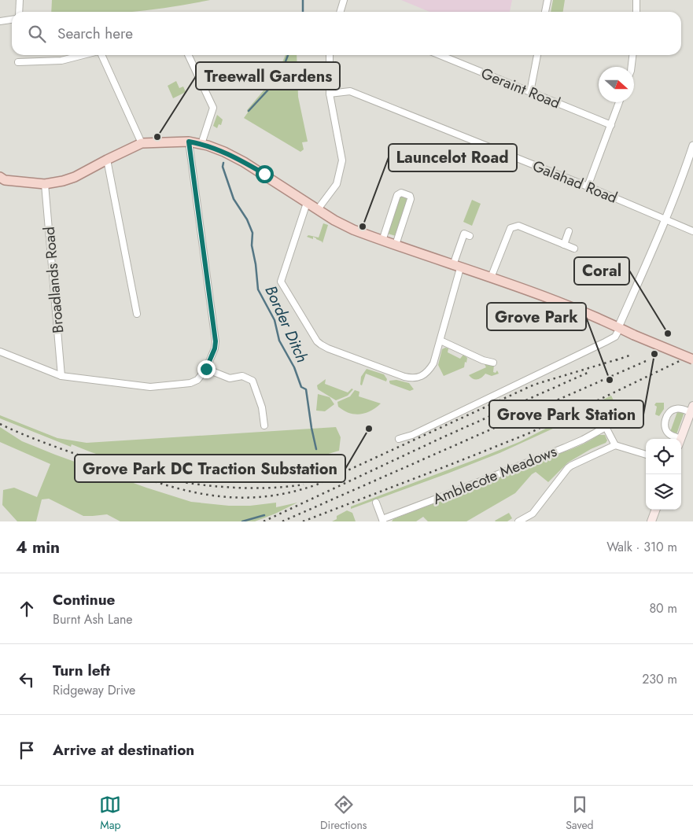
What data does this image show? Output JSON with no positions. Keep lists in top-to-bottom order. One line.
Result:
{"streets":{"street":["Geraint Road","Galahad Road","Broadlands Road","Amblecote Meadows"]},"water":["Border Ditch"],"places":["Treewall Gardens","Launcelot Road","Coral","Grove Park Station","Grove Park","Grove Park DC Traction Substation"],"north":"right","page":{"search":"Search here","heading":["4 min","Walk · 310 m"],"list":[["Continue","Burnt Ash Lane","80 m"],["Turn left","Ridgeway Drive","230 m"],"Arrive at destination"],"nav":["Map","Directions","Saved"]}}
